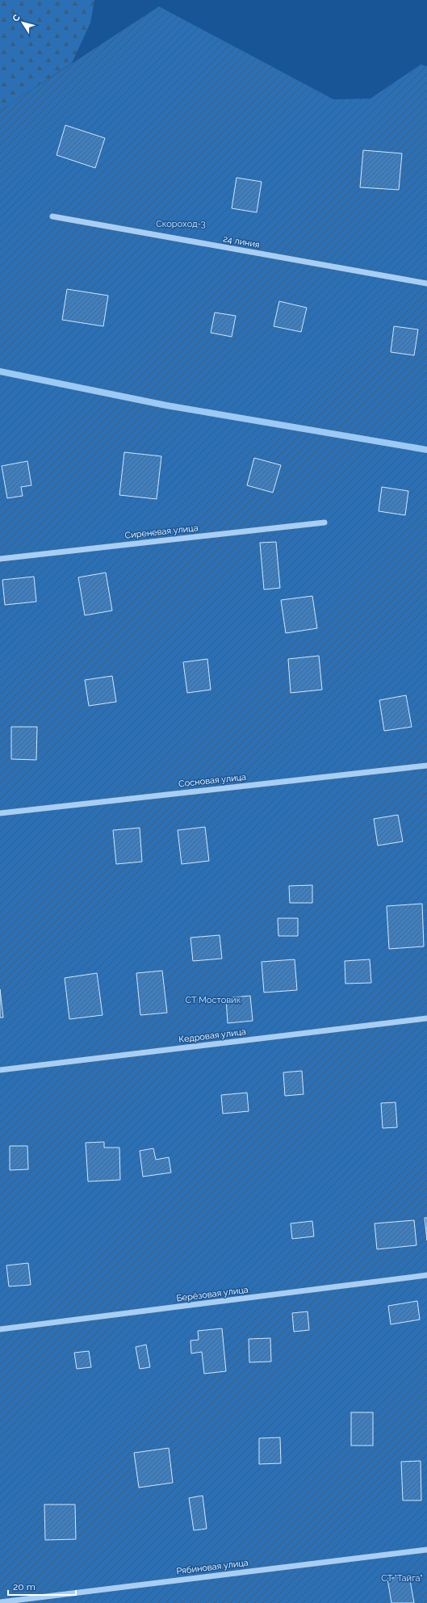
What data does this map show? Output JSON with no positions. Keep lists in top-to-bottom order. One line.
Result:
{"streets":{"street":["24 линия","Сиреневая улица","Сосновая улица","Кедровая улица","Берёзовая улица","Рябиновая улица"]},"parks":["Скороход-3","СТ Мостовик","СТ \"Тайга\""],"scale_bar":"20 m","north":"top left"}
